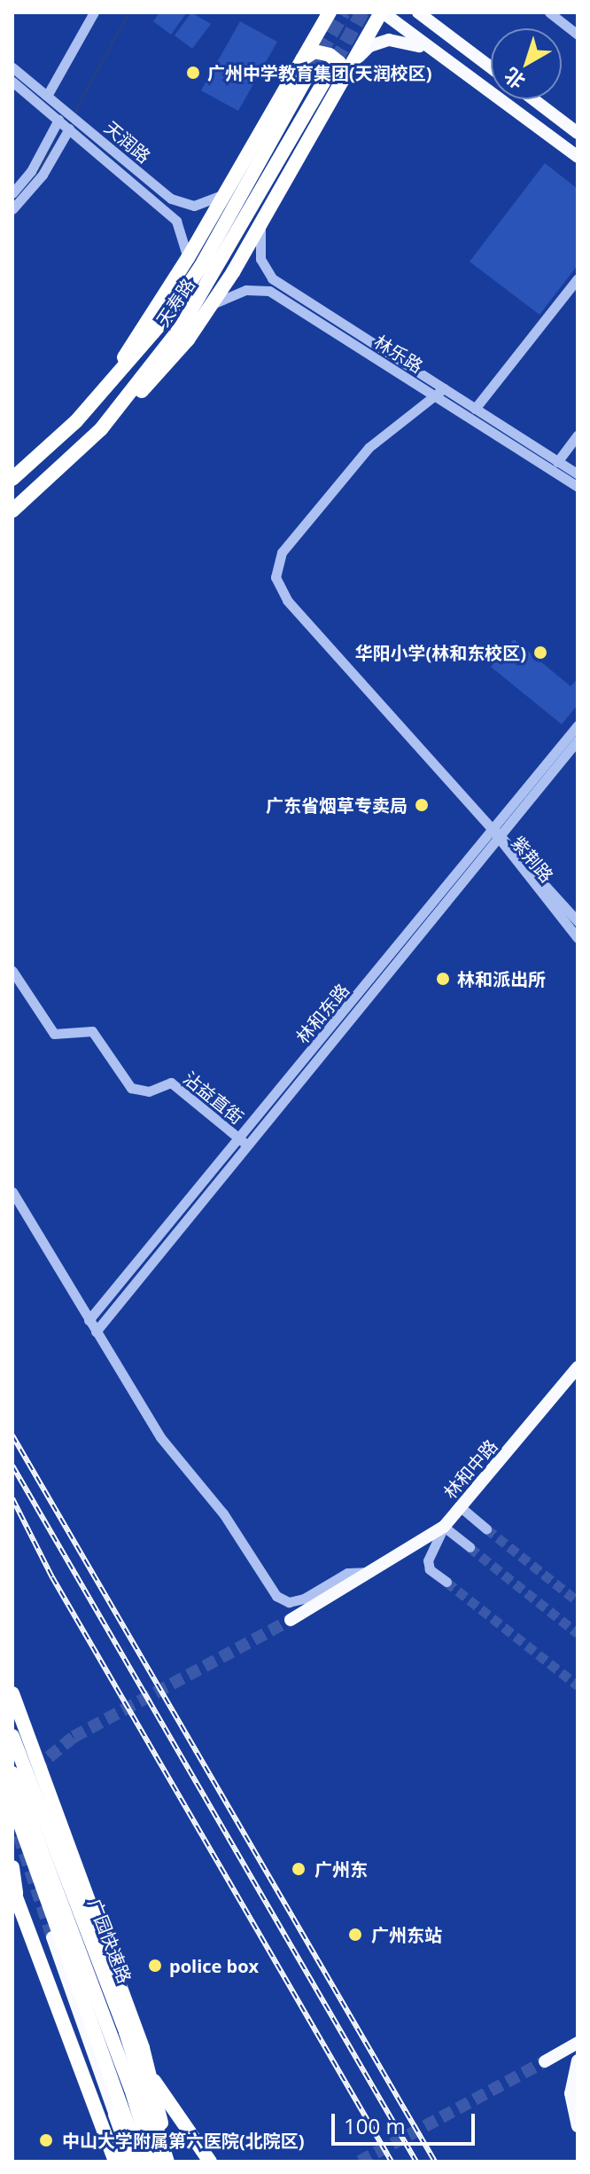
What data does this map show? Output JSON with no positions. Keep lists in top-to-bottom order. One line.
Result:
{"streets":{"highway":["天寿路","广园快速路"],"main road":["林和中路"],"street":["天润路","林乐路","紫荆路","林和东路","沾益直街"]},"crossings":[["紫荆路","林和东路"],["林和东路","沾益直街"]],"places":["广州中学教育集团(天润校区)","华阳小学(林和东校区)","广东省烟草专卖局","林和派出所","广州东","广州东站","police box","中山大学附属第六医院(北院区)"],"scale_bar":"100 m","north":"bottom left"}
